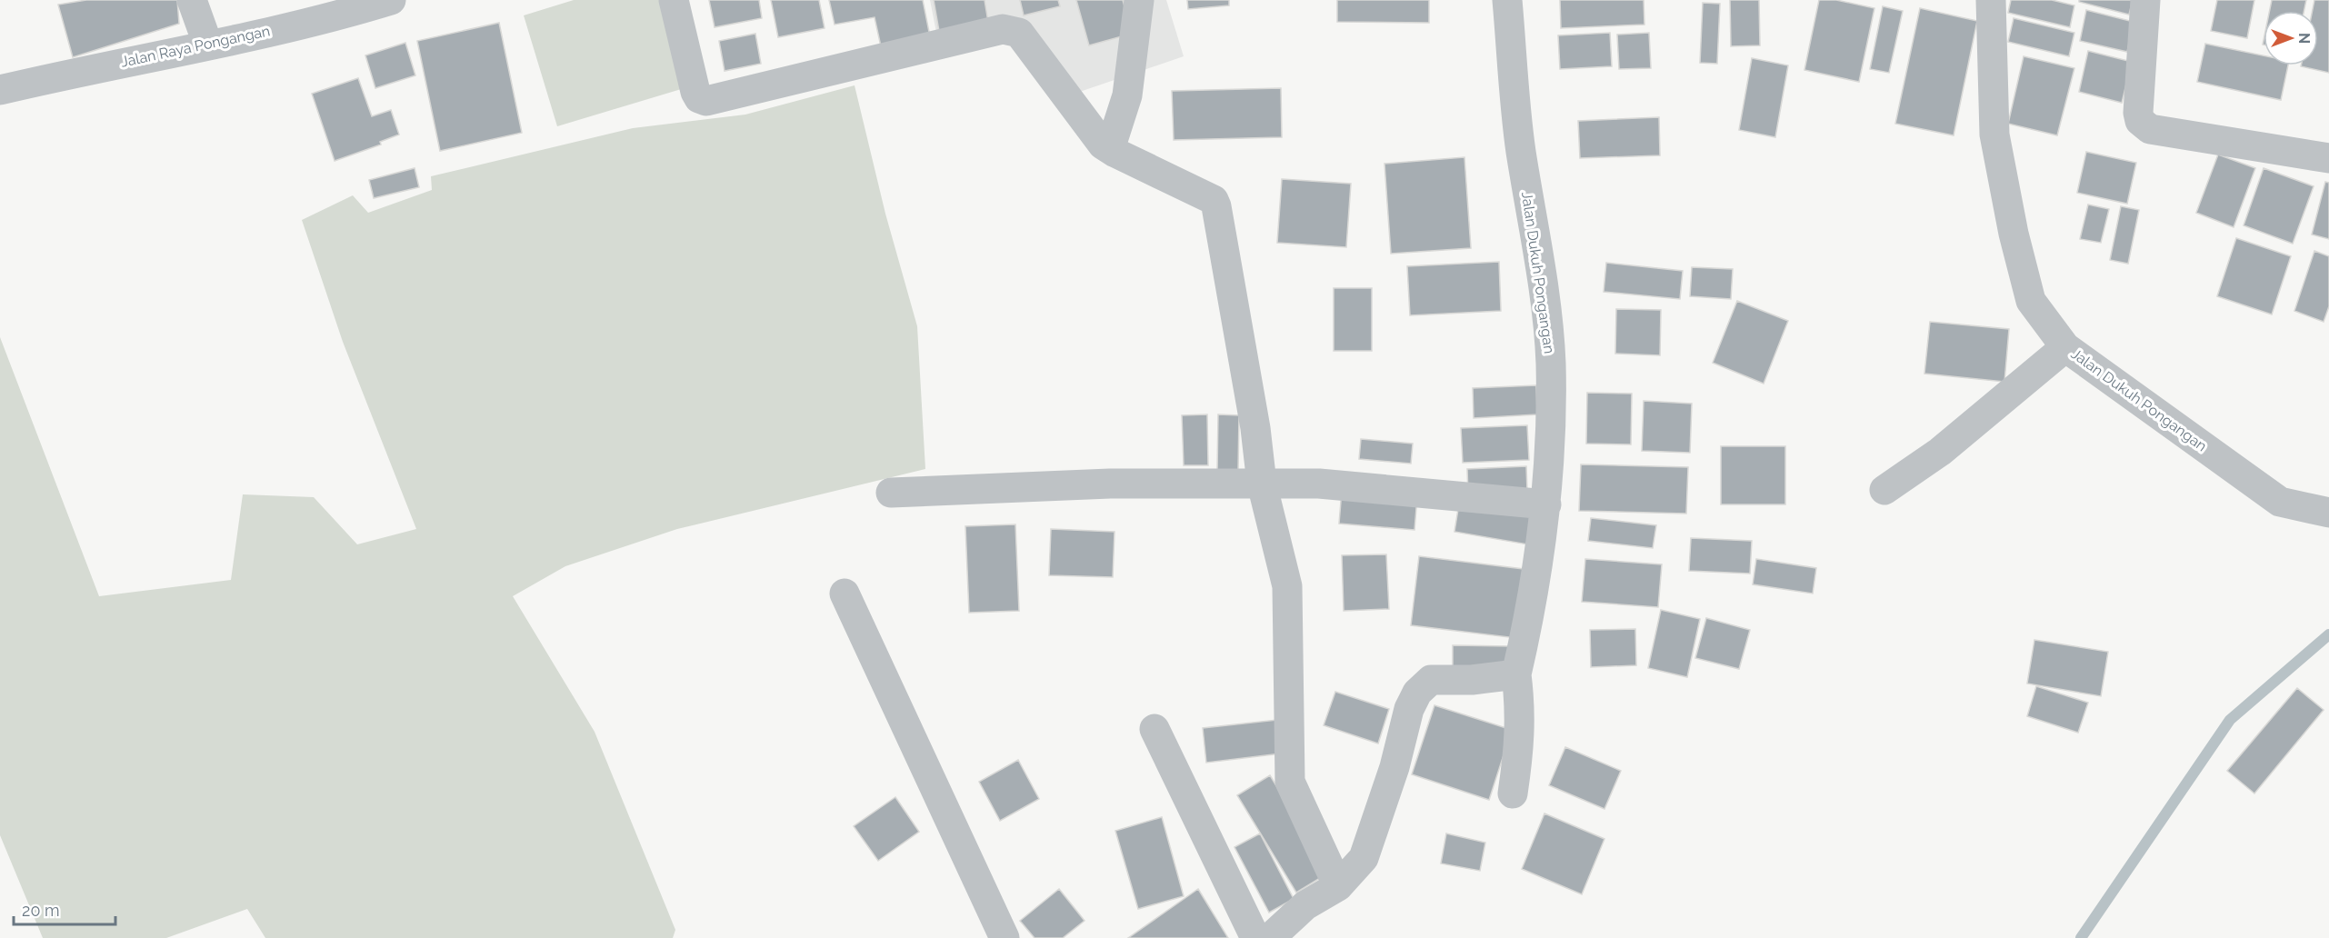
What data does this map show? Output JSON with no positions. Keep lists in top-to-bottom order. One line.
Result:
{"streets":{"street":["Jalan Raya Pongangan","Jalan Dukuh Pongangan"]},"scale_bar":"20 m","north":"right"}
